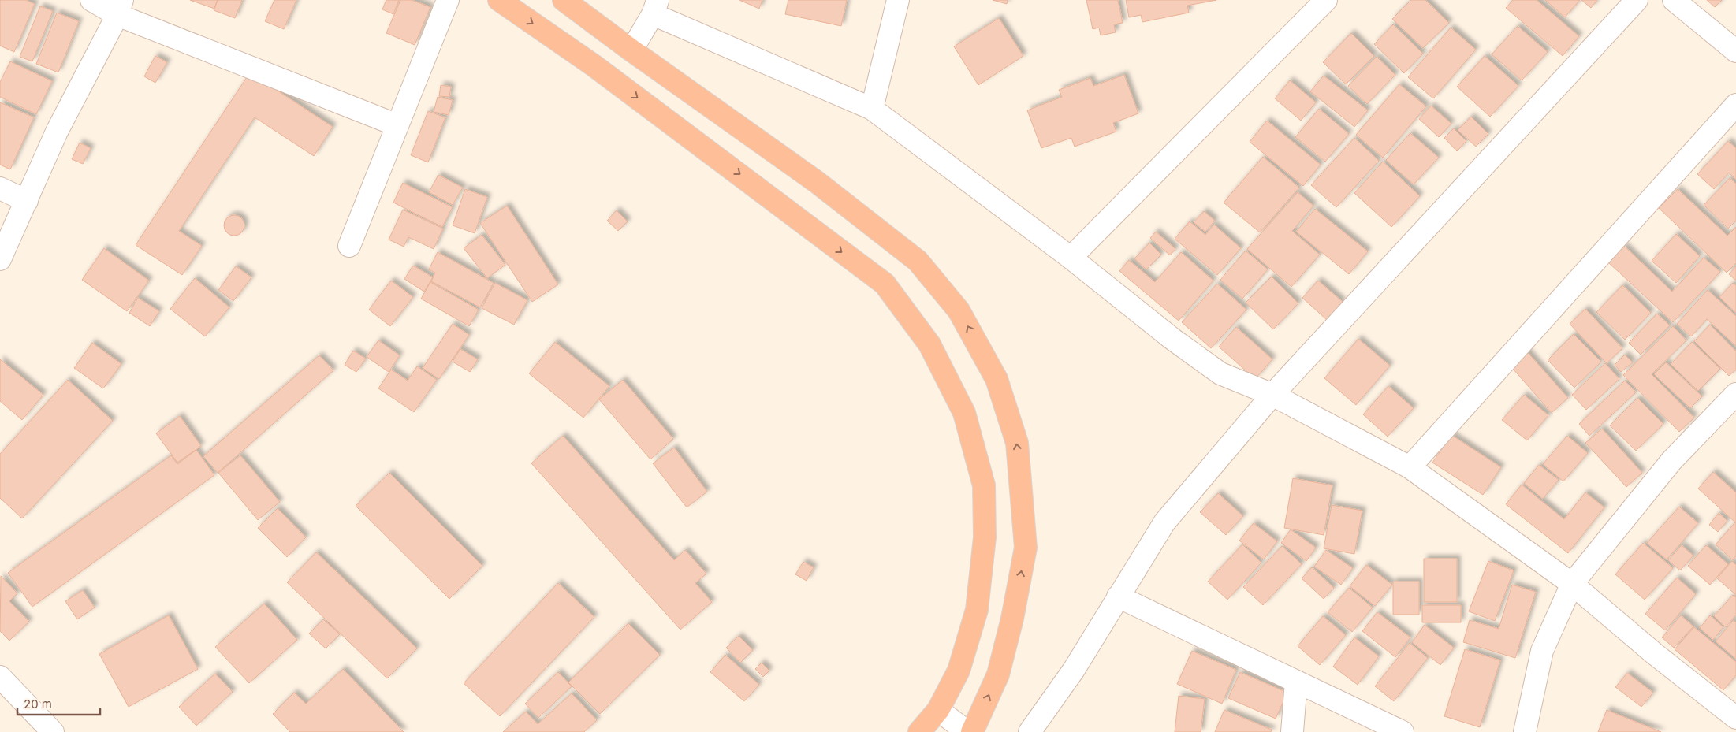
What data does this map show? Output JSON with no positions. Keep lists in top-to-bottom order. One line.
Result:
{"scale_bar":"20 m"}
